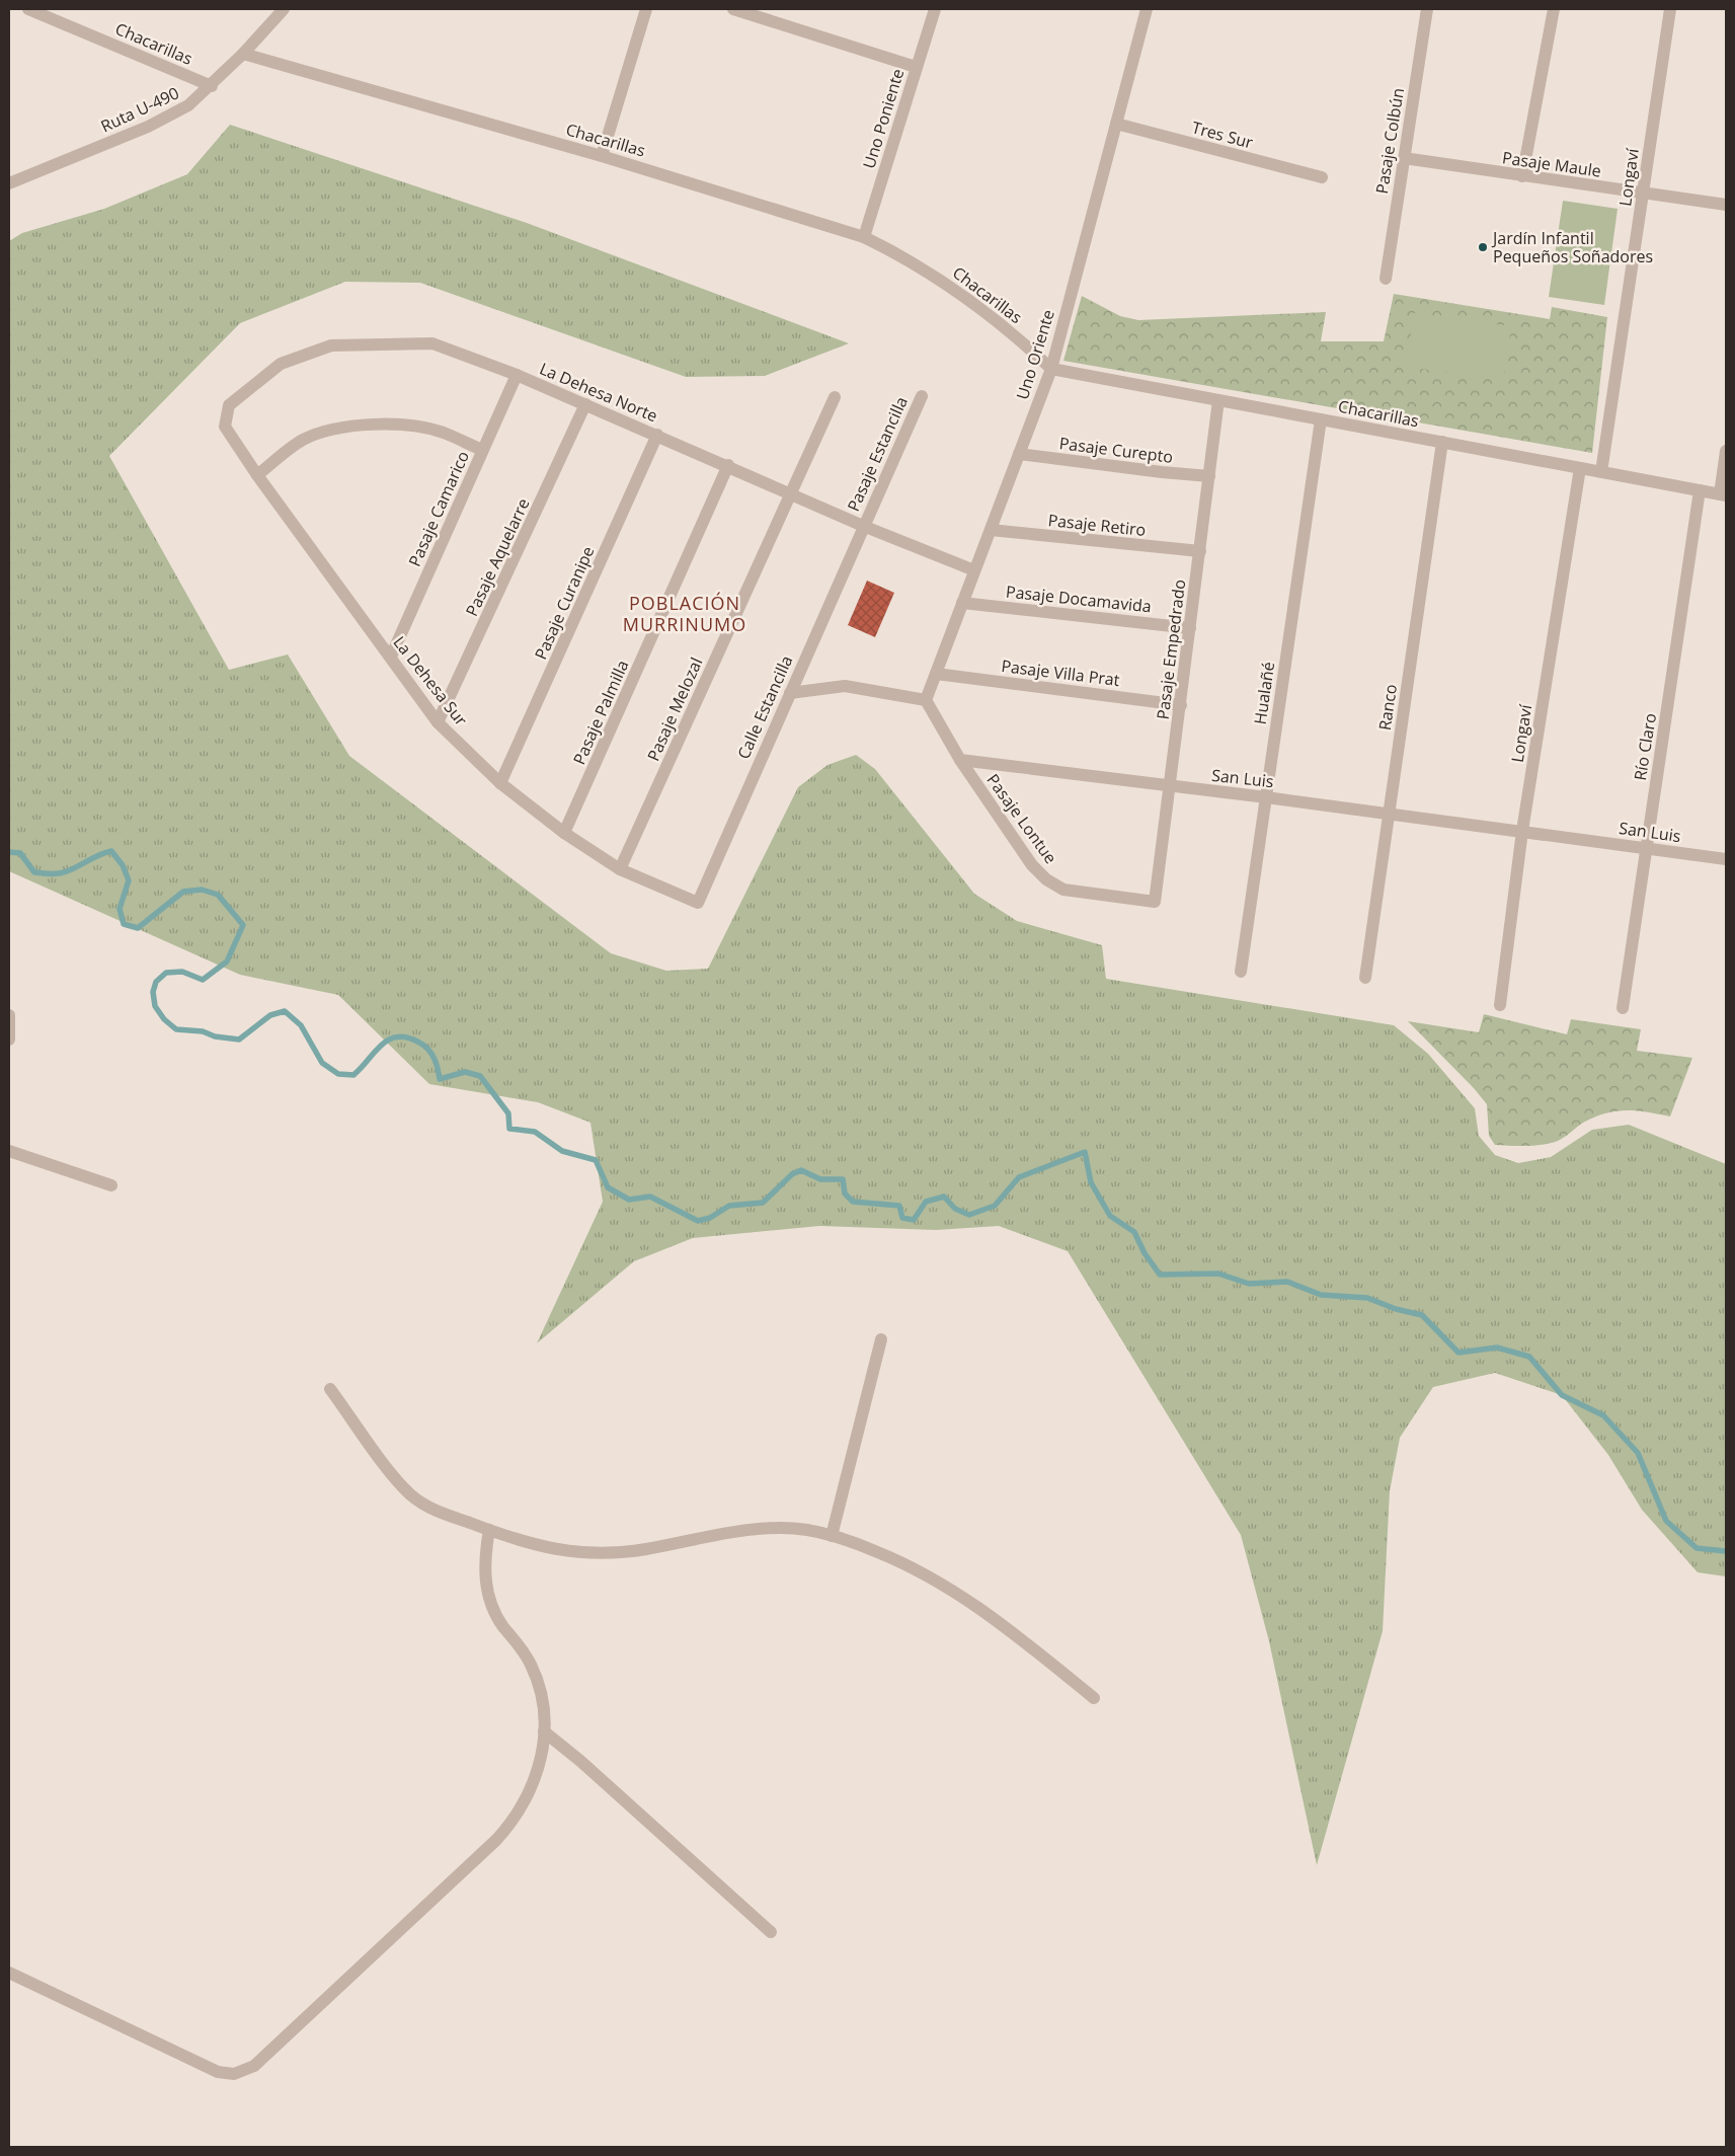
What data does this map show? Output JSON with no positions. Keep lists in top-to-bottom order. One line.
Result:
{"streets":{"street":["Chacarillas","Ruta U-490","Uno Poniente","Tres Sur","Pasaje Colbún","Pasaje Maule","Longaví","Uno Oriente","La Dehesa Norte","Pasaje Curepto","Pasaje Estancilla","Pasaje Camarico","Pasaje Retiro","Pasaje Aquelarre","Pasaje Docamavida","Pasaje Curanipe","Pasaje Empedrado","Pasaje Villa Prat","La Dehesa Sur","Hualañé","Calle Estancilla","Ranco","Pasaje Melozal","Pasaje Palmilla","Río Claro","San Luis","Pasaje Lontue"]},"crossings":[["Chacarillas","Ruta U-490"],["Chacarillas","Uno Poniente"],["Chacarillas","Longaví"],["Chacarillas","Uno Oriente"],["Chacarillas","Pasaje Empedrado"],["Chacarillas","Hualañé"],["Chacarillas","Ranco"],["Chacarillas","Río Claro"],["Tres Sur","Uno Oriente"],["Pasaje Colbún","Pasaje Maule"],["Pasaje Maule","Longaví"],["Longaví","San Luis"],["Uno Oriente","La Dehesa Norte"],["Uno Oriente","Pasaje Curepto"],["Uno Oriente","Pasaje Retiro"],["Uno Oriente","Pasaje Docamavida"],["Uno Oriente","Pasaje Villa Prat"],["La Dehesa Norte","Pasaje Estancilla"],["La Dehesa Norte","Pasaje Camarico"],["La Dehesa Norte","Pasaje Aquelarre"],["La Dehesa Norte","Pasaje Curanipe"],["La Dehesa Norte","La Dehesa Sur"],["La Dehesa Norte","Calle Estancilla"],["La Dehesa Norte","Pasaje Melozal"],["La Dehesa Norte","Pasaje Palmilla"],["Pasaje Curepto","Pasaje Empedrado"],["Pasaje Estancilla","Calle Estancilla"],["Pasaje Camarico","La Dehesa Sur"],["Pasaje Retiro","Pasaje Empedrado"],["Pasaje Aquelarre","La Dehesa Sur"],["Pasaje Docamavida","Pasaje Empedrado"],["Pasaje Curanipe","La Dehesa Sur"],["Pasaje Empedrado","Pasaje Villa Prat"],["Pasaje Empedrado","San Luis"],["Pasaje Empedrado","Pasaje Lontue"],["La Dehesa Sur","Calle Estancilla"],["La Dehesa Sur","Pasaje Melozal"],["La Dehesa Sur","Pasaje Palmilla"],["Hualañé","San Luis"],["Ranco","San Luis"],["Río Claro","San Luis"],["San Luis","Pasaje Lontue"]],"districts":["POBLACIÓN MURRINUMO"],"places":["Jardín Infantil Pequeños Soñadores"]}
